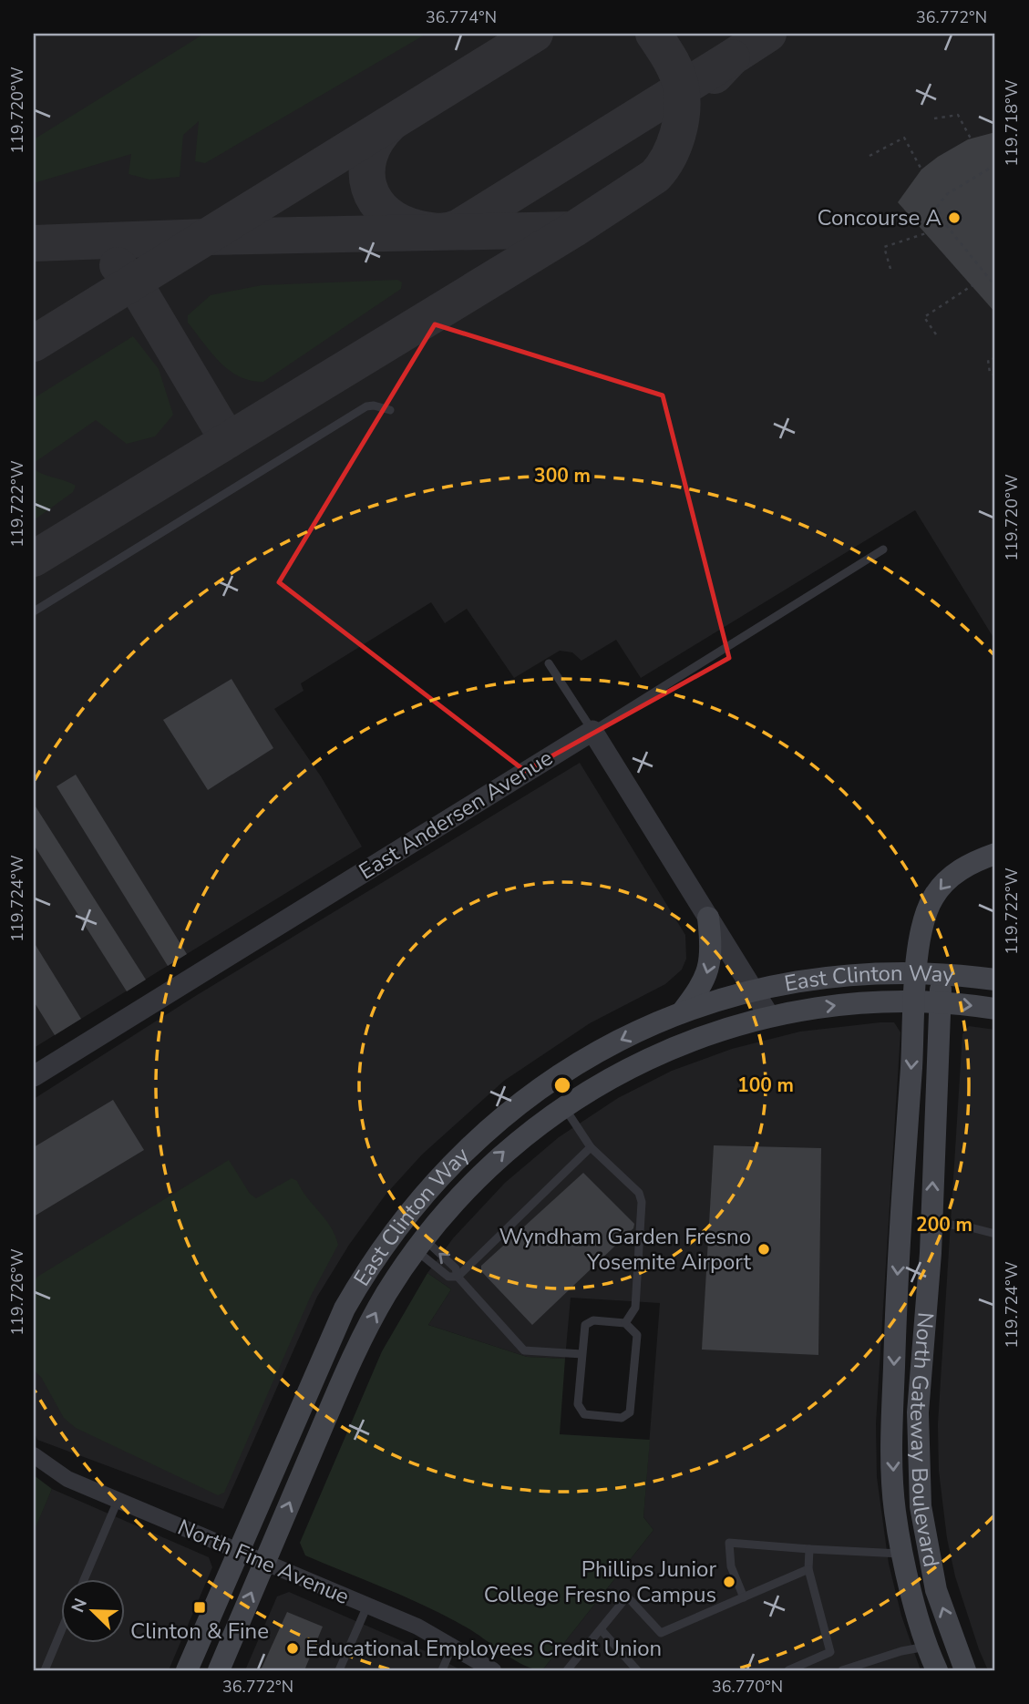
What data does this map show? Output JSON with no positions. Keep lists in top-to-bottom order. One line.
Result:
{"streets":{"main road":["East Clinton Way","North Gateway Boulevard"],"street":["East Andersen Avenue","North Fine Avenue"]},"crossings":[["East Clinton Way","North Gateway Boulevard"],["East Clinton Way","North Fine Avenue"]],"places":{"other":["Concourse A","Wyndham Garden Fresno Yosemite Airport","Phillips Junior College Fresno Campus","Educational Employees Credit Union"],"transit":["Clinton & Fine"]},"north":"top left","coordinates":["36.774°N","36.772°N","119.720°W","119.718°W","119.722°W","119.724°W","119.726°W","36.770°N"],"rings":["300 m","100 m","200 m"]}
